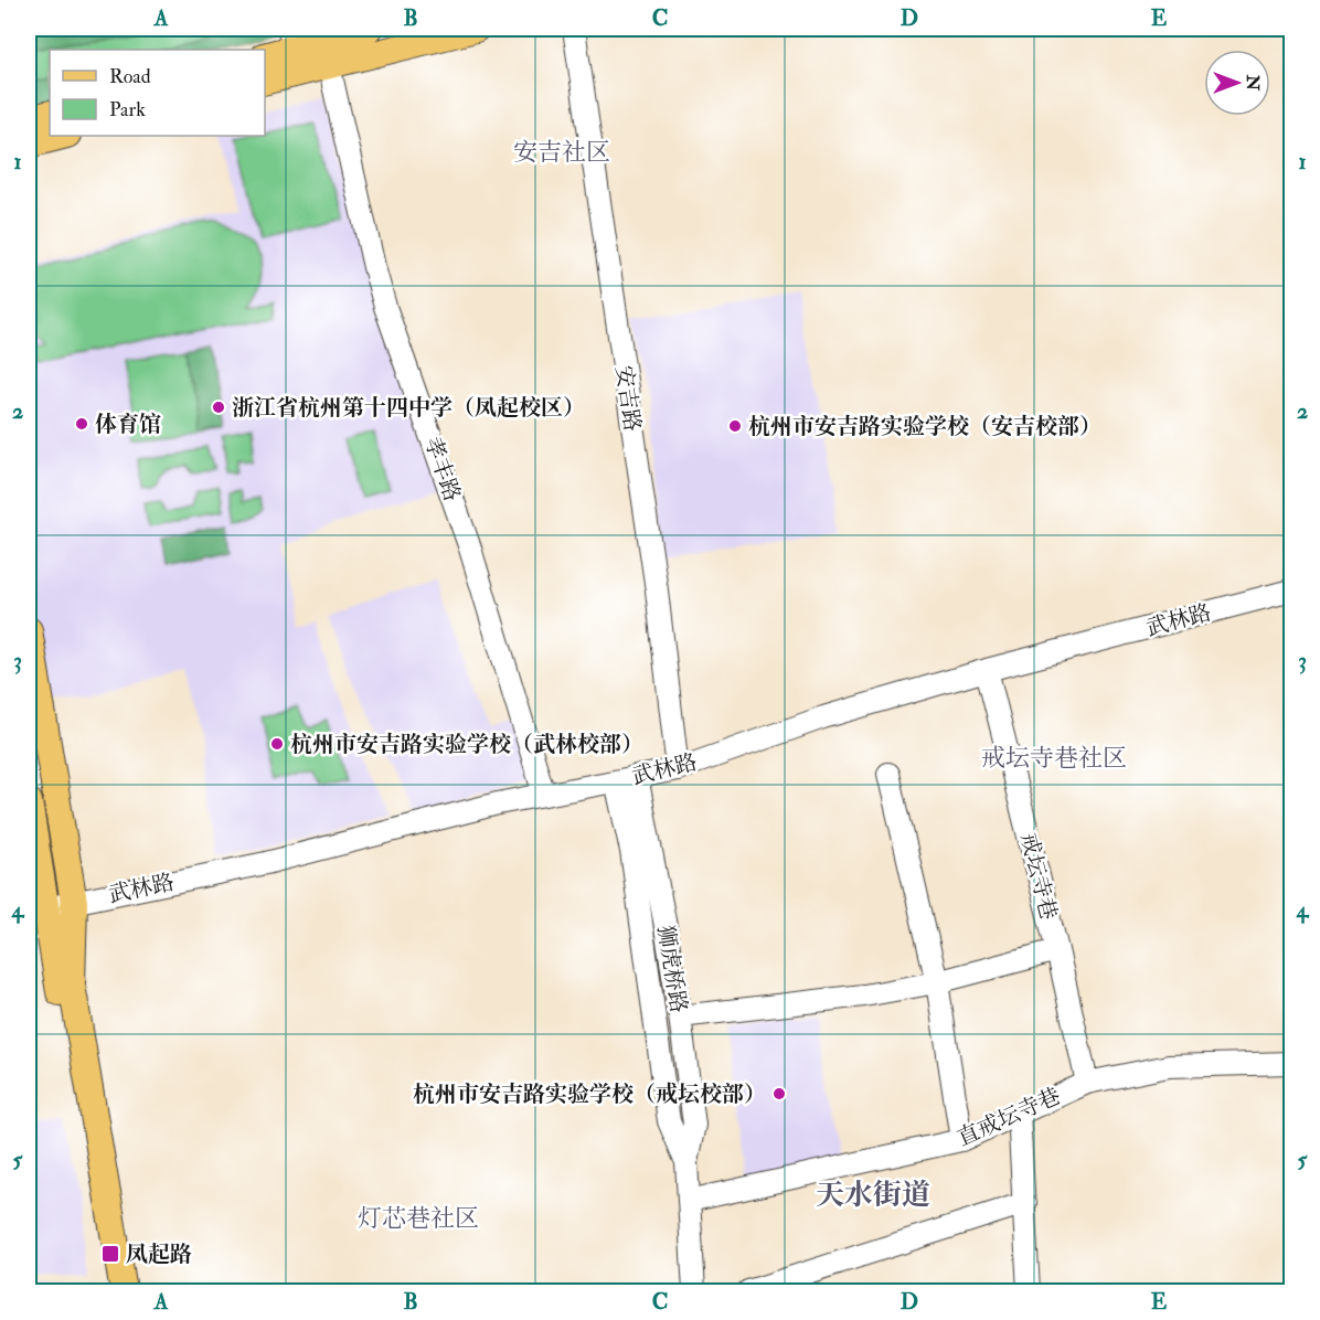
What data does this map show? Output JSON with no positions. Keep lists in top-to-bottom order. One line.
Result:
{"streets":{"street":["安吉路","孝丰路","武林路","戒坛寺巷","狮虎桥路","直戒坛寺巷"]},"crossings":[["安吉路","武林路"],["孝丰路","武林路"],["武林路","戒坛寺巷"],["武林路","狮虎桥路"],["戒坛寺巷","直戒坛寺巷"],["狮虎桥路","直戒坛寺巷"]],"districts":["安吉社区","戒坛寺巷社区","天水街道","灯芯巷社区"],"places":{"other":["浙江省杭州第十四中学（凤起校区）","体育馆","杭州市安吉路实验学校（安吉校部）","杭州市安吉路实验学校（武林校部）","杭州市安吉路实验学校（戒坛校部）"],"transit":["凤起路"]},"legend":["Road","Park"],"north":"right","grid":{"columns":["A","B","C","D","E"],"rows":["1","2","3","4","5"]}}
